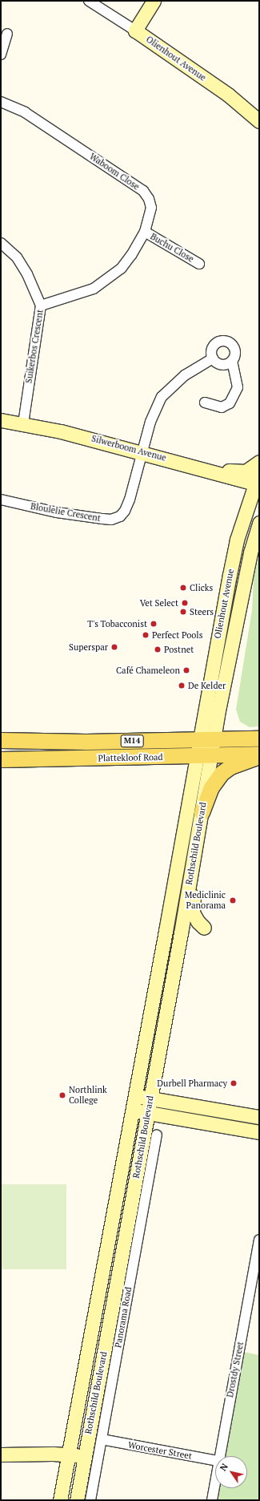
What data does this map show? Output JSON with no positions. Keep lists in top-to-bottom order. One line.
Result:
{"streets":{"main road":["M14","Plattekloof Road"],"street":["Olienhout Avenue","Waboom Close","Buchu Close","Suikerbos Crescent","Silwerboom Avenue","Bloulelie Crescent","Rothschild Boulevard","Panorama Road","Drostdy Street","Worcester Street"]},"crossings":[["Olienhout Avenue","Silwerboom Avenue"],["Olienhout Avenue","Plattekloof Road"],["Waboom Close","Buchu Close"],["Waboom Close","Suikerbos Crescent"],["Suikerbos Crescent","Silwerboom Avenue"],["Silwerboom Avenue","Bloulelie Crescent"],["Plattekloof Road","Rothschild Boulevard"],["Panorama Road","Worcester Street"]],"places":["Clicks","Vet Select","Steers","T's Tobacconist","Perfect Pools","Superspar","Postnet","Café Chameleon","De Kelder","Mediclinic Panorama","Durbell Pharmacy","Northlink College"],"north":"top left"}
